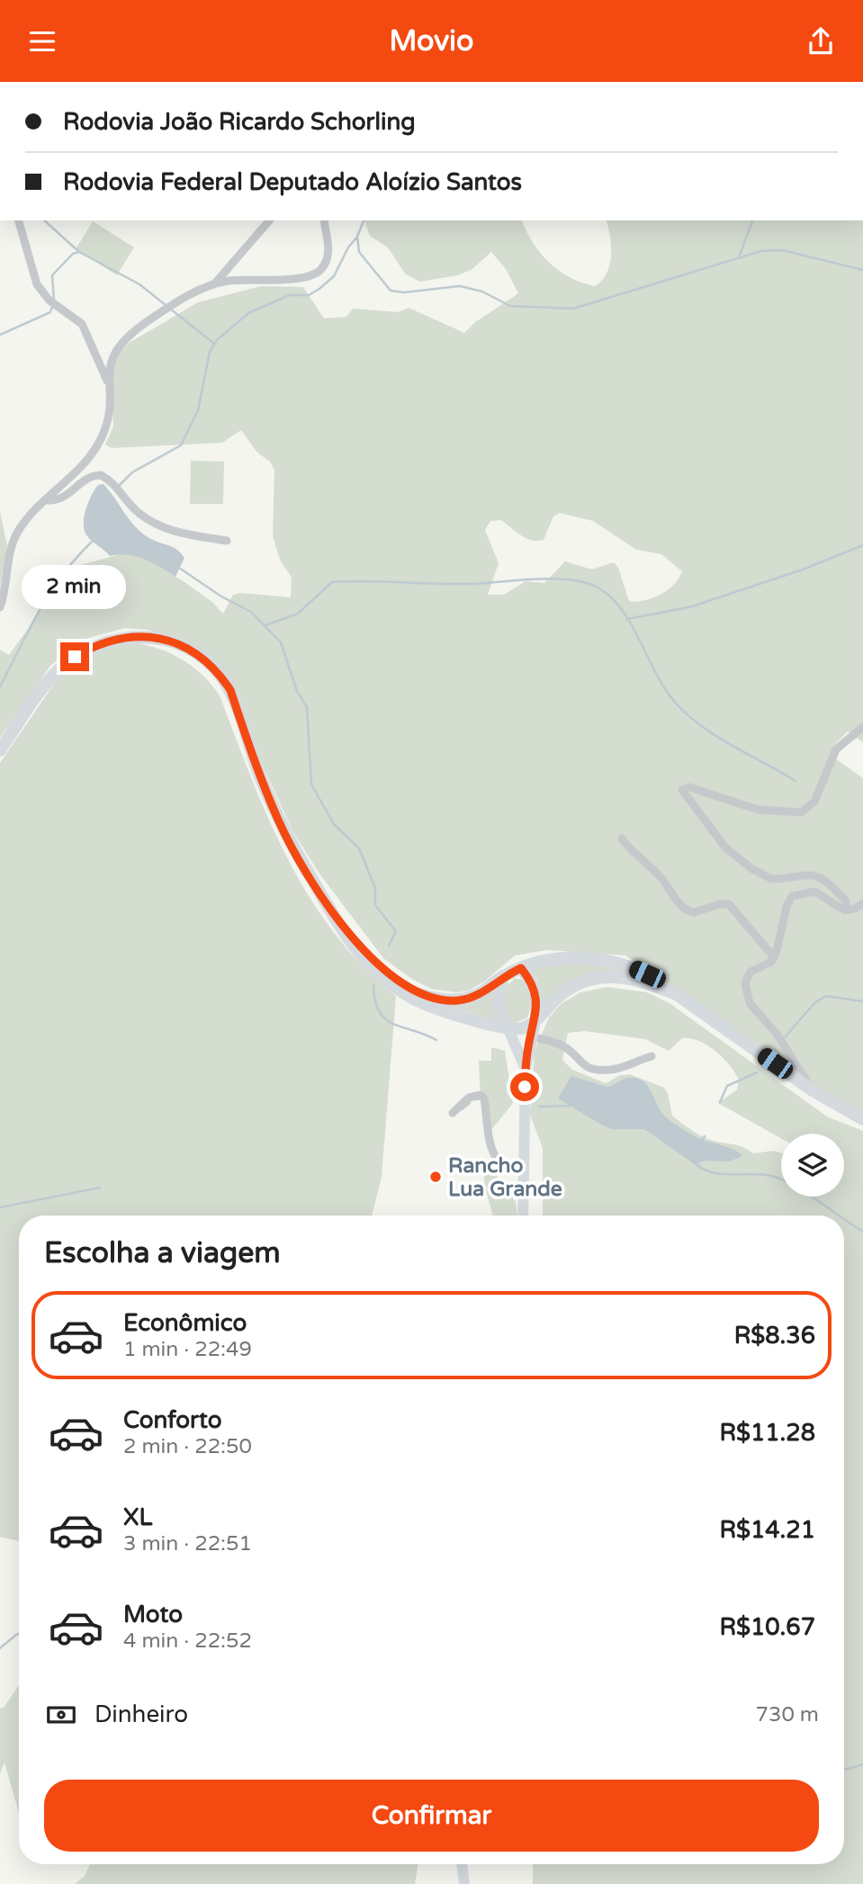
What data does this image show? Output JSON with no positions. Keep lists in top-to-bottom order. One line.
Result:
{"places":["Rancho Lua Grande"],"page":{"header":"Movio","banner":["Rodovia João Ricardo Schorling","Rodovia Federal Deputado Aloízio Santos"],"bubble":"2 min","heading":"Escolha a viagem","list":[{"name":"Econômico","note":"1 min · 22:49","value":"R$8.36"},{"name":"Conforto","note":"2 min · 22:50","value":"R$11.28"},{"name":"XL","note":"3 min · 22:51","value":"R$14.21"},{"name":"Moto","note":"4 min · 22:52","value":"R$10.67"}],"pay":["Dinheiro","730 m"],"buttons":"Confirmar"}}
